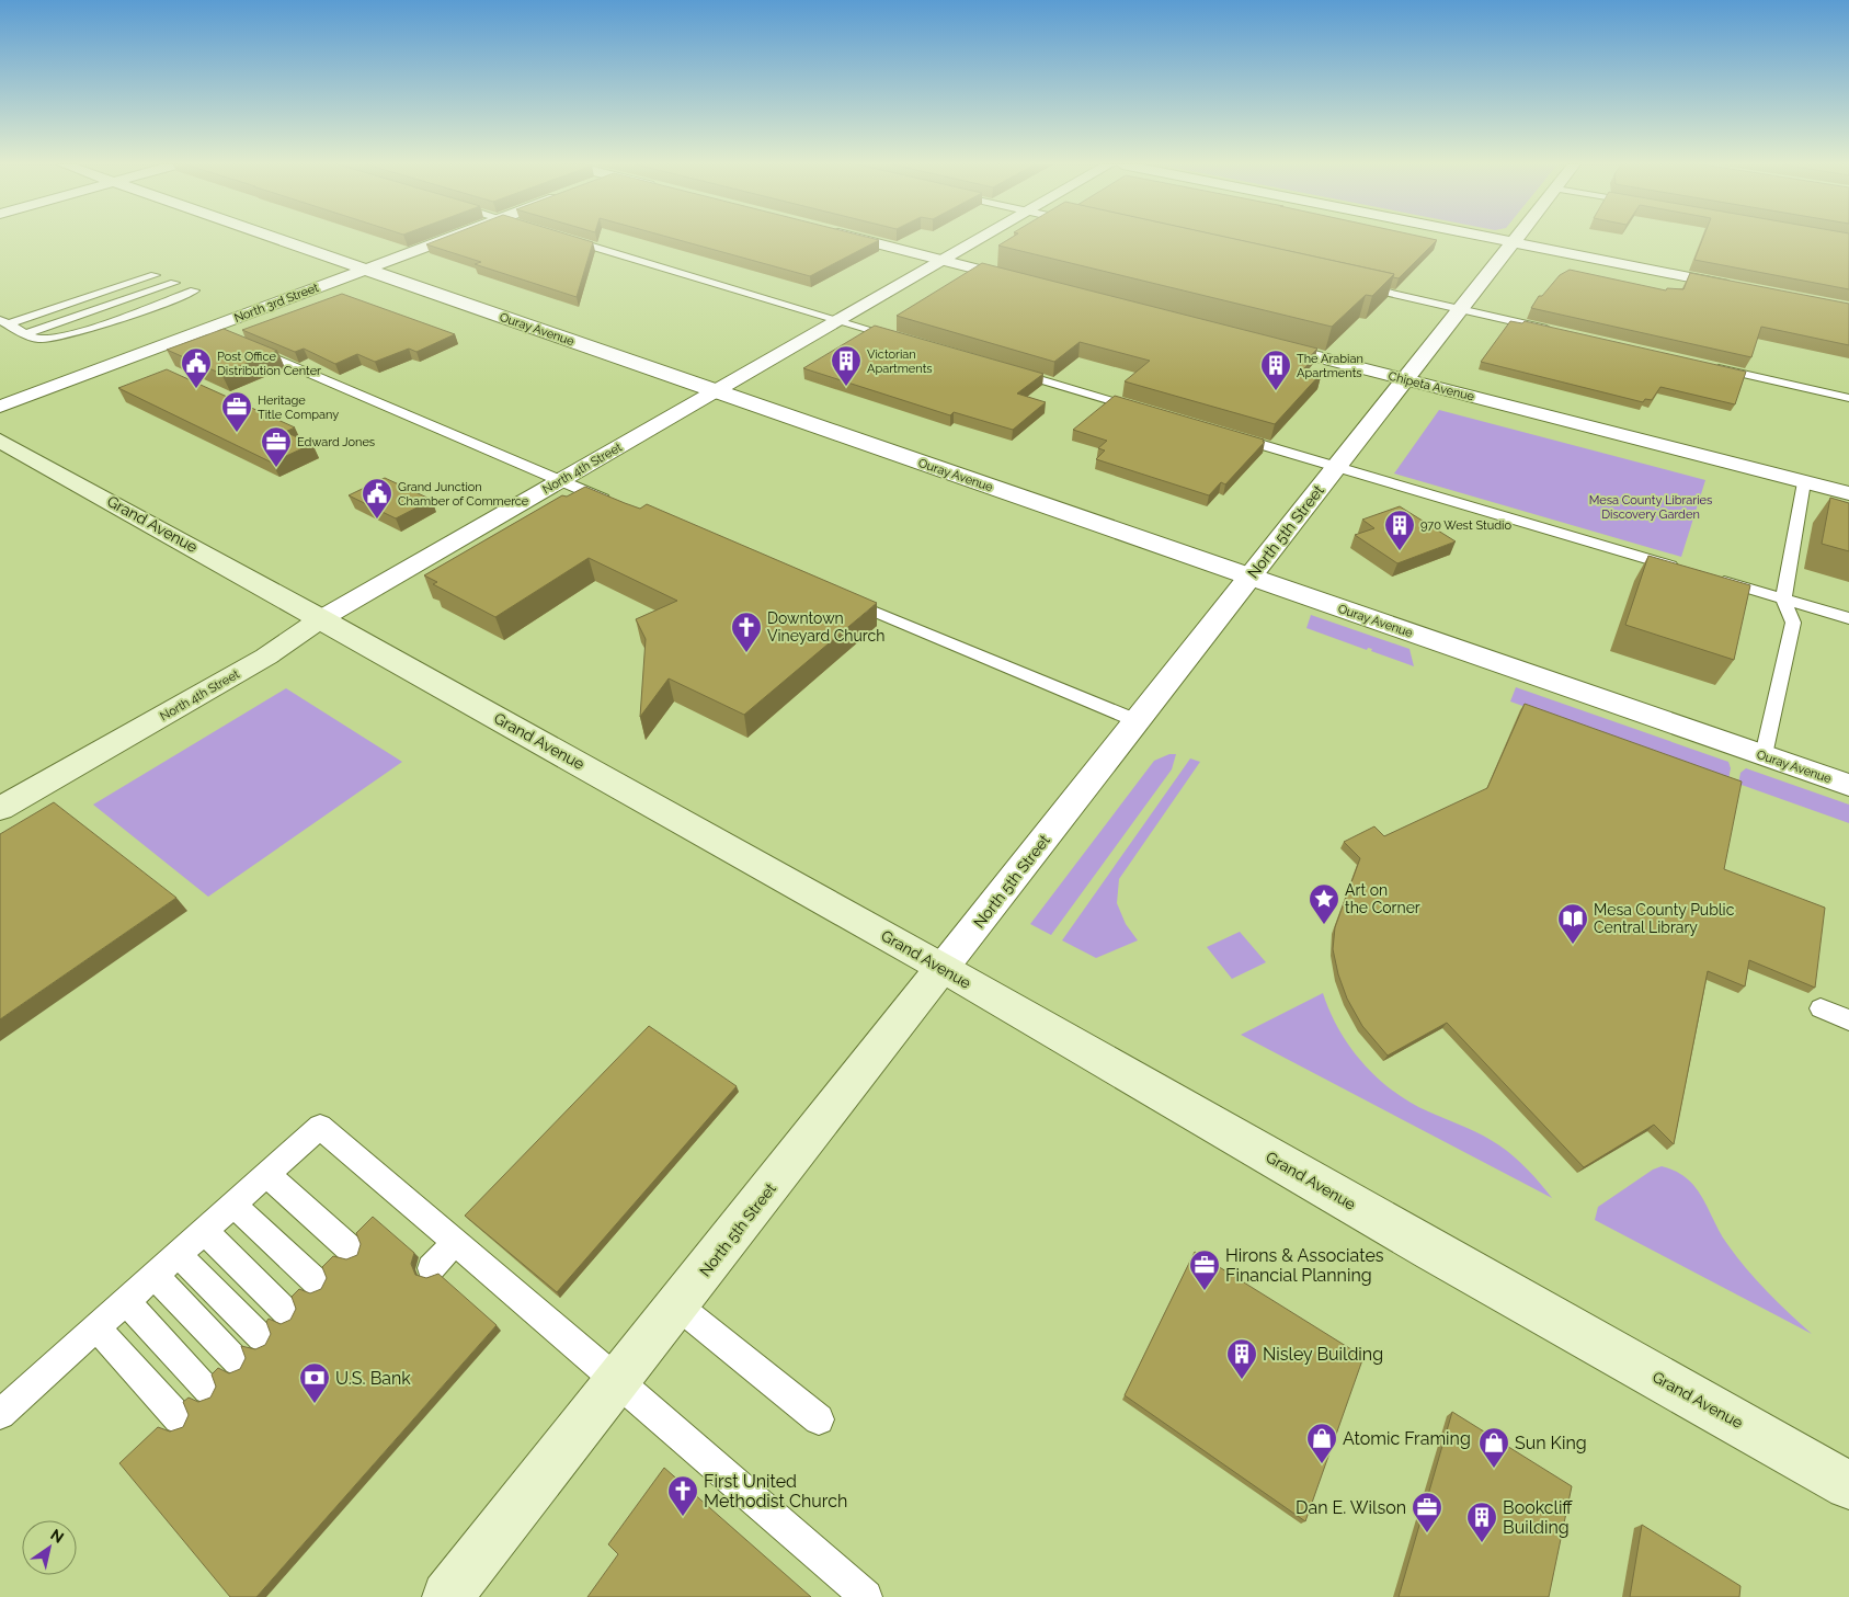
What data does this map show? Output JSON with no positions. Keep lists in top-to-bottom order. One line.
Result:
{"streets":{"main road":["North 4th Street","Grand Avenue","North 5th Street"],"street":["North 3rd Street","Ouray Avenue","Chipeta Avenue"]},"crossings":[["North 3rd Street","Ouray Avenue"],["Ouray Avenue","North 4th Street"],["Ouray Avenue","North 5th Street"],["Chipeta Avenue","North 5th Street"],["North 4th Street","Grand Avenue"],["Grand Avenue","North 5th Street"]],"parks":["Mesa County Libraries Discovery Garden"],"places":{"building":["Victorian Apartments","The Arabian Apartments","970 West Studio","Nisley Building","Bookcliff Building"],"public building":["Post Office Distribution Center","Grand Junction Chamber of Commerce"],"office":["Heritage Title Company","Edward Jones","Hirons & Associates Financial Planning","Dan E. Wilson"],"church":["Downtown Vineyard Church","First United Methodist Church"],"place":["Art on the Corner"],"library":["Mesa County Public Central Library"],"bank":["U.S. Bank"],"shop":["Atomic Framing","Sun King"]},"north":"top right"}
